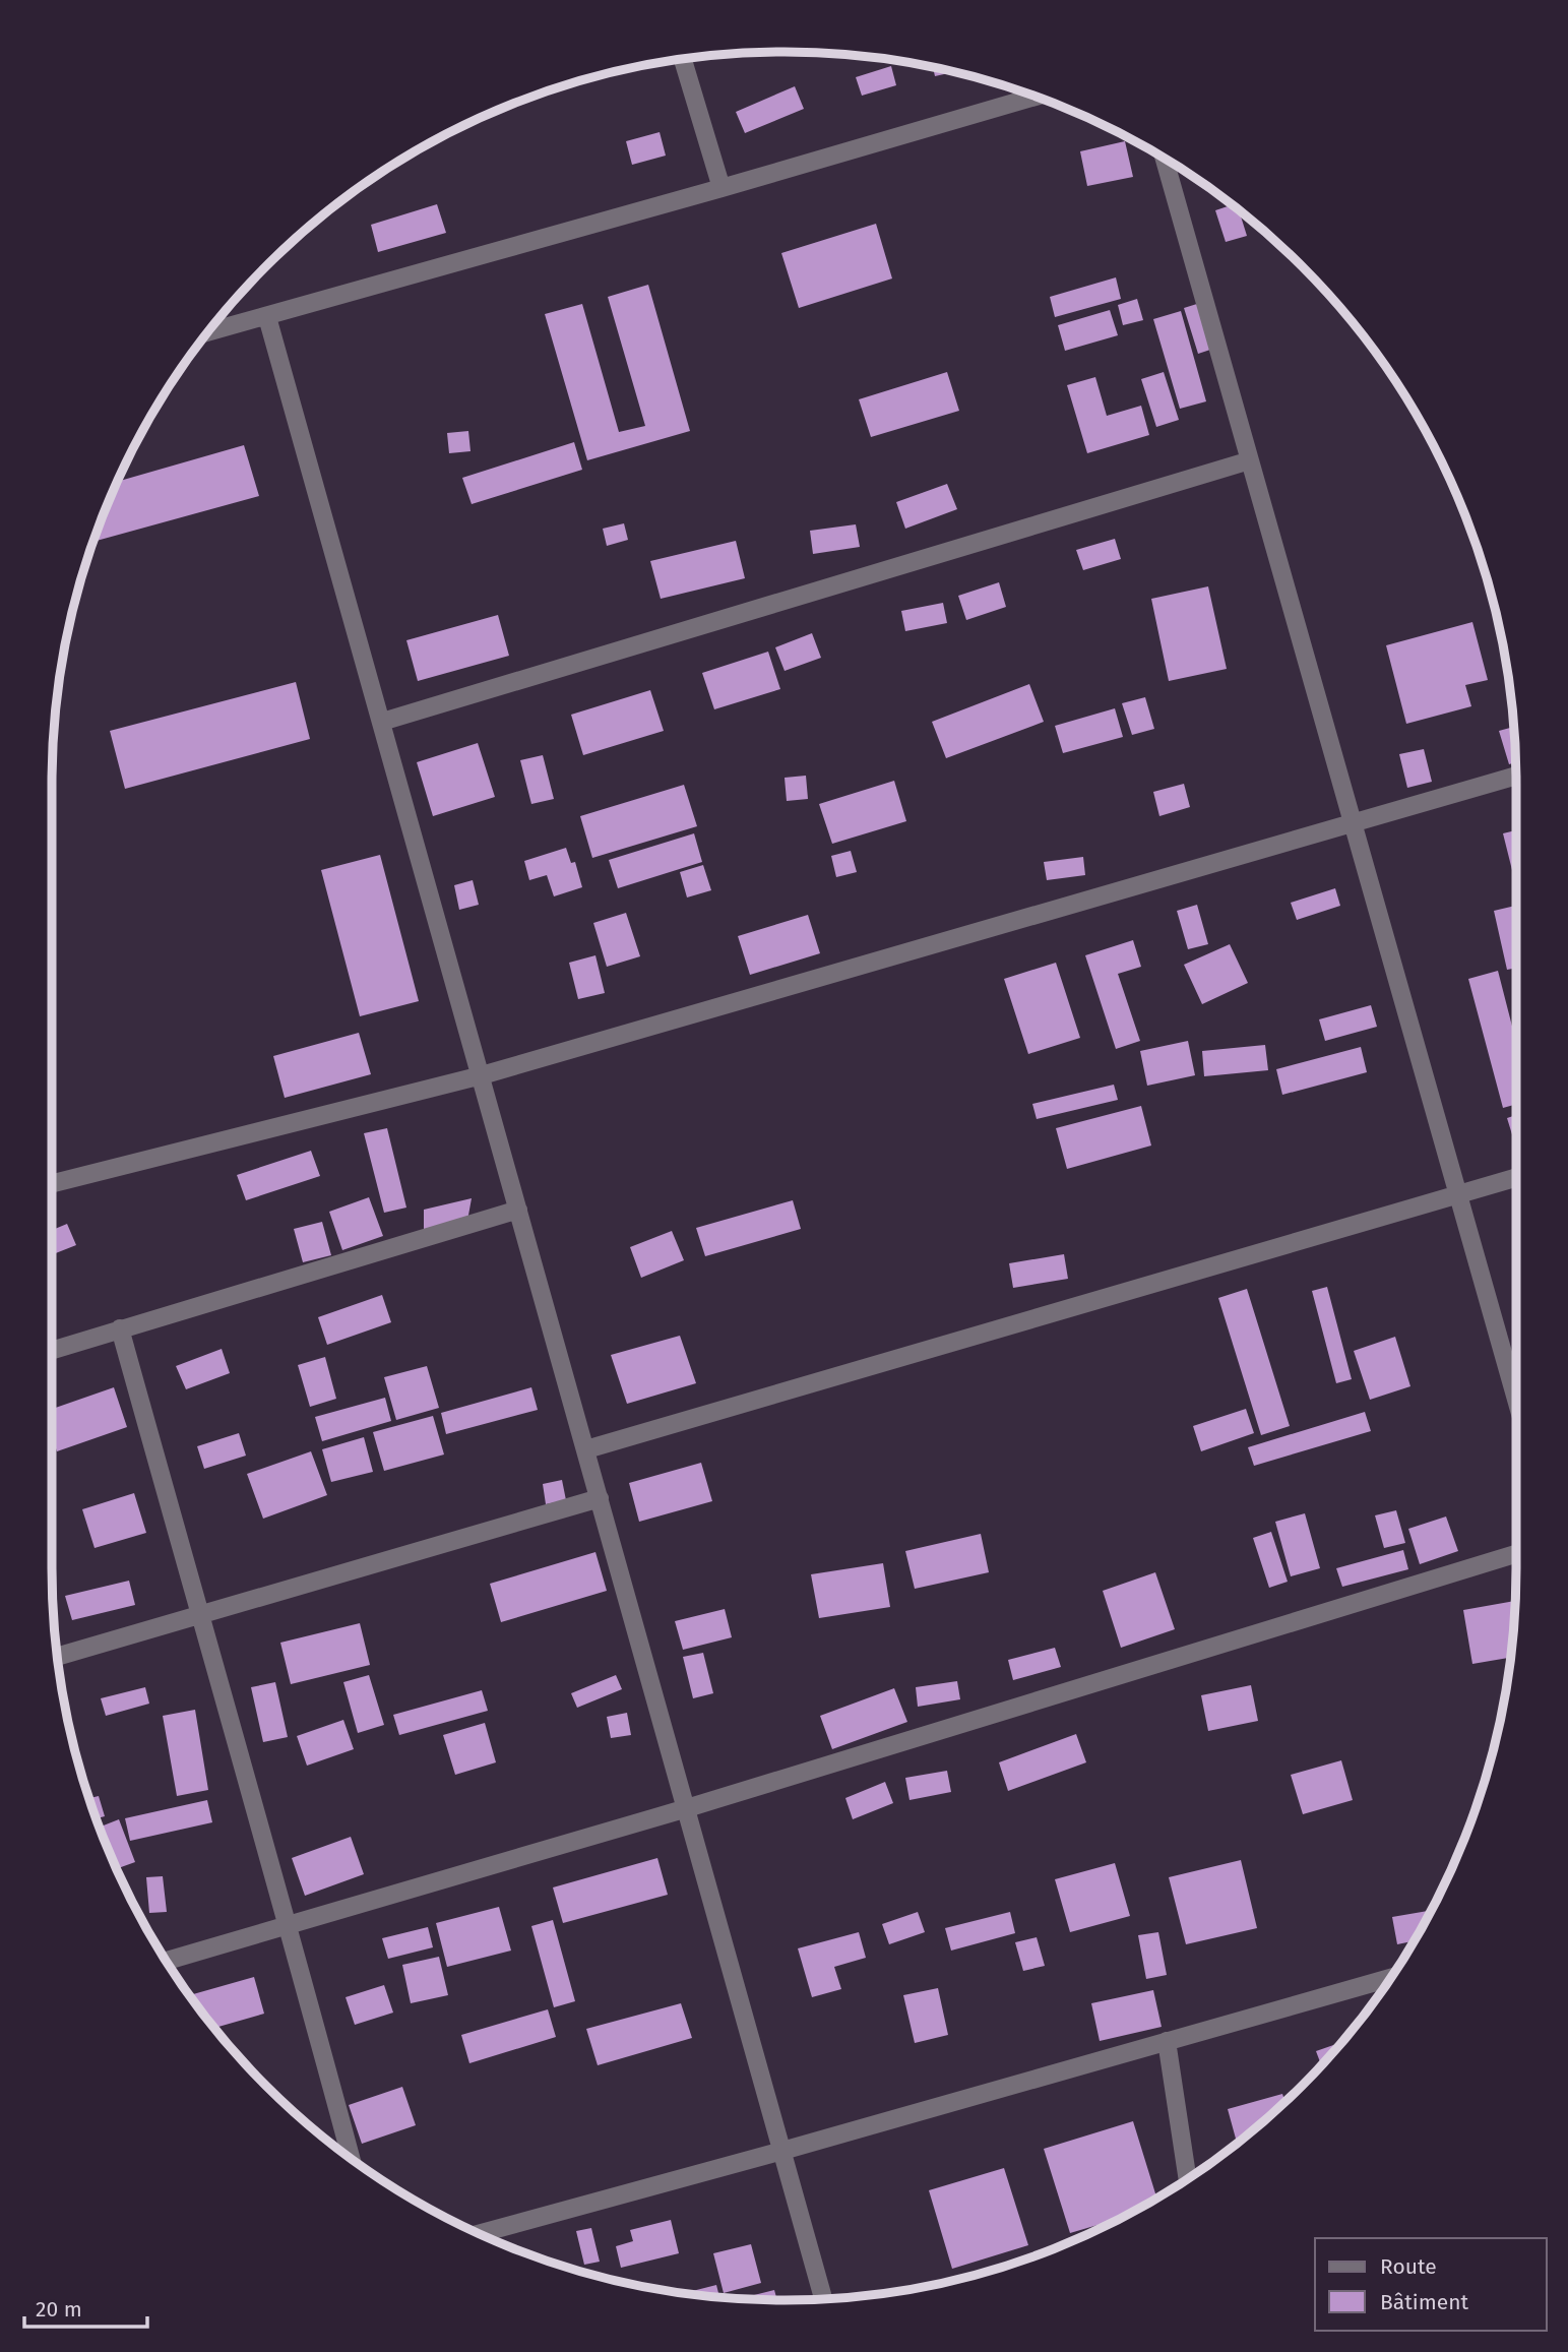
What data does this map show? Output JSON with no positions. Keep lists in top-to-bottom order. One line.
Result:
{"legend":["Route","Bâtiment"],"scale_bar":"20 m"}
